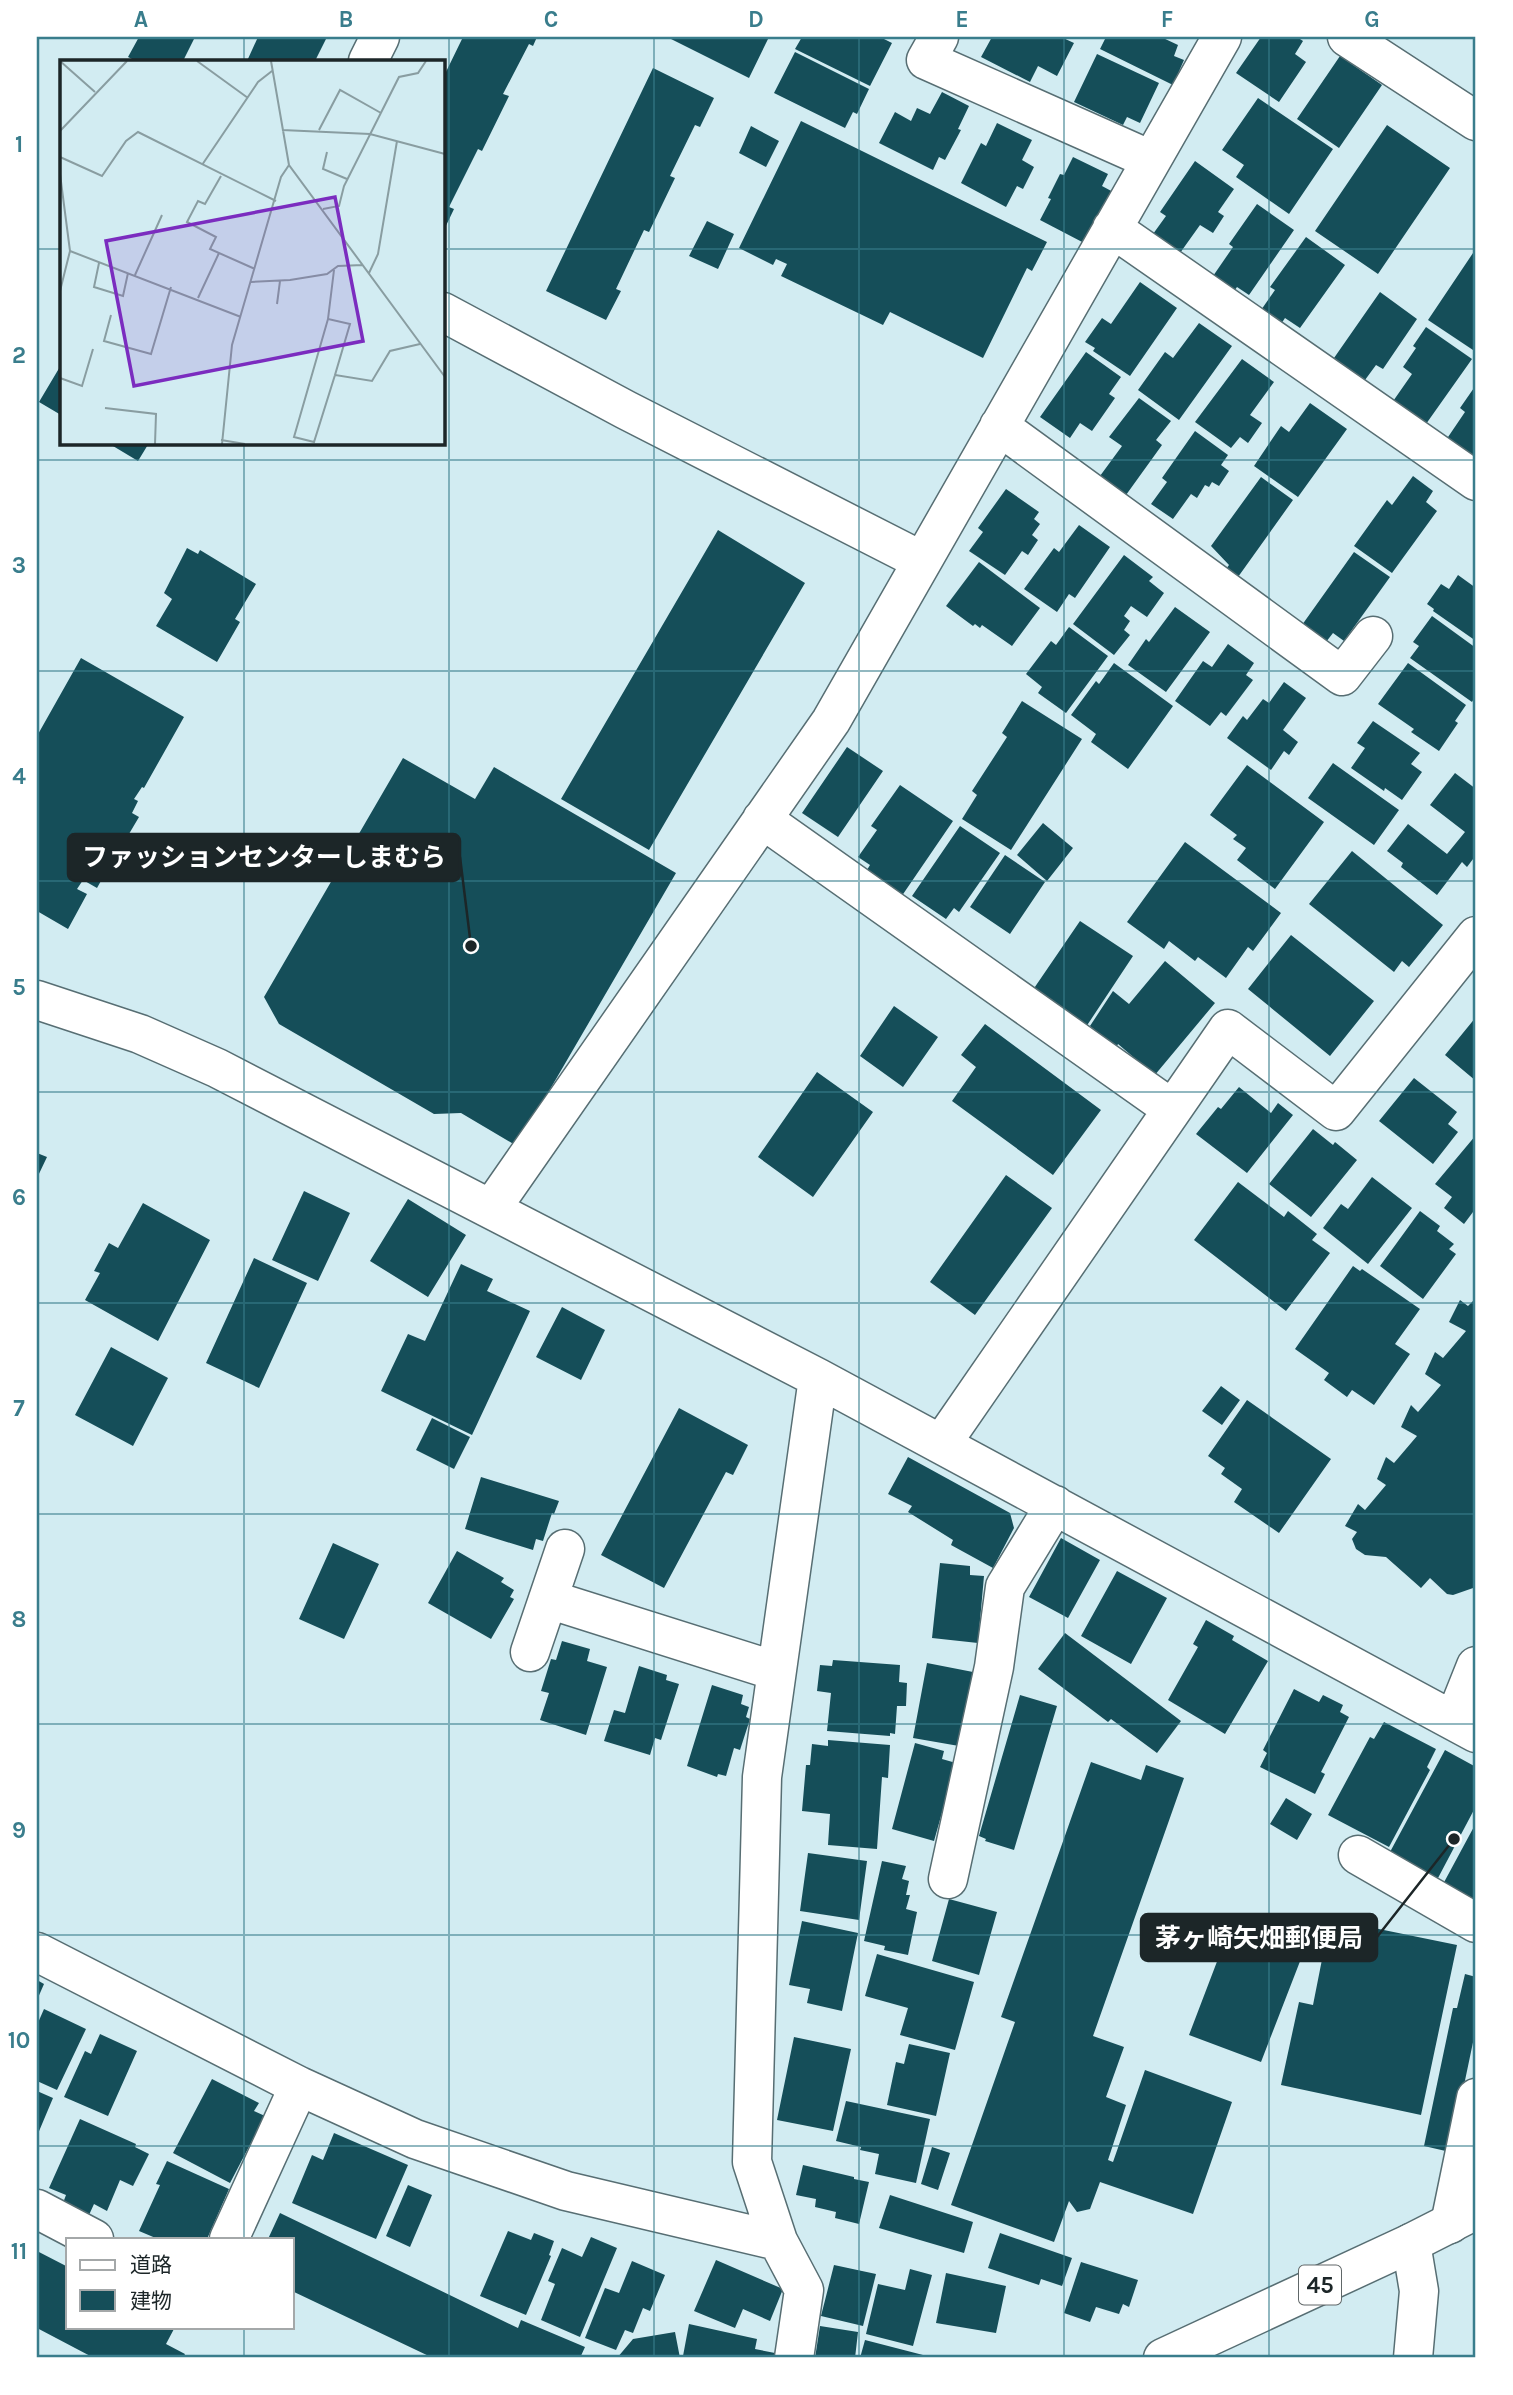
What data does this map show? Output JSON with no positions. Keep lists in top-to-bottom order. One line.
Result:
{"streets":{"street":["45"]},"places":["ファッションセンターしまむら","茅ヶ崎矢畑郵便局"],"legend":["道路","建物"],"grid":{"columns":["A","B","C","D","E","F","G"],"rows":["1","2","3","4","5","6","7","8","9","10","11"]}}
